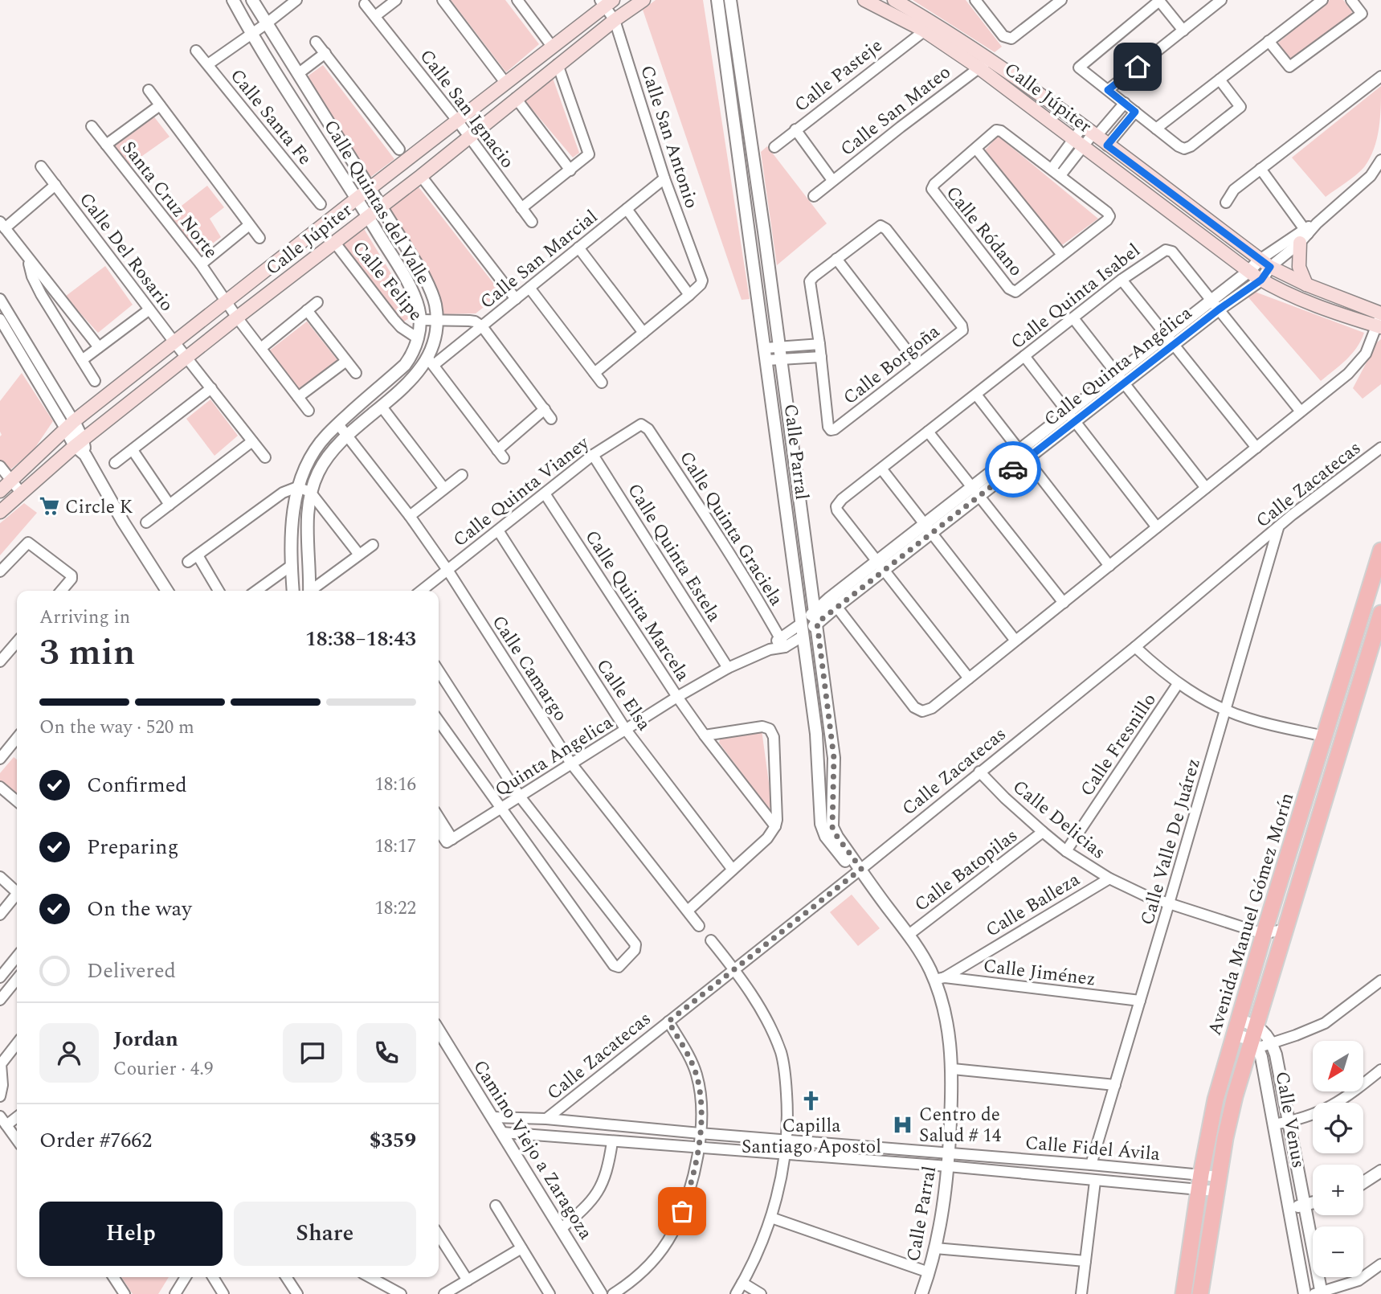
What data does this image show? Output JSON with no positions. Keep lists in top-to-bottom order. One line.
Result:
{"streets":{"main road":["Calle Júpiter","Avenida Manuel Gómez Morín"],"street":["Calle Pasteje","Calle San Ignacio","Calle San Mateo","Calle Santa Fe","Calle San Antonio","Santa Cruz Norte","Calle Quintas del Valle","Calle Ródano","Calle Del Rosario","Calle San Marcial","Calle Felipe","Calle Quinta Isabel","Calle Borgoña","Calle Quinta Angélica","Calle Parral","Calle Zacatecas","Calle Quinta Vianey","Calle Quinta Graciela","Calle Quinta Estela","Calle Quinta Marcela","Calle Camargo","Calle Elsa","Calle Fresnillo","Quinta Angelica","Calle Delicias","Calle Valle De Juárez","Calle Batopilas","Calle Balleza","Calle Jiménez","Calle Venus","Calle Fidel Ávila","Camino Viejo a Zaragoza"]},"crossings":[["Calle Pasteje","Calle Júpiter"],["Calle Júpiter","Calle San Ignacio"],["Calle Júpiter","Calle San Mateo"],["Calle Júpiter","Calle San Antonio"],["Calle Júpiter","Santa Cruz Norte"],["Calle Júpiter","Calle Quintas del Valle"],["Calle Júpiter","Calle Del Rosario"],["Calle Júpiter","Calle Felipe"],["Calle Júpiter","Calle Quinta Angélica"],["Calle San Antonio","Calle San Marcial"],["Calle Quintas del Valle","Calle San Marcial"],["Calle Quintas del Valle","Calle Felipe"],["Calle Quintas del Valle","Calle Camargo"],["Calle Quinta Isabel","Calle Quinta Angélica"],["Calle Quinta Angélica","Calle Parral"],["Calle Quinta Angélica","Quinta Angelica"],["Calle Parral","Calle Zacatecas"],["Calle Parral","Quinta Angelica"],["Calle Parral","Calle Batopilas"],["Calle Parral","Calle Balleza"],["Calle Parral","Calle Jiménez"],["Calle Parral","Calle Fidel Ávila"],["Calle Zacatecas","Calle Delicias"],["Calle Zacatecas","Calle Valle De Juárez"],["Calle Zacatecas","Calle Fidel Ávila"],["Calle Quinta Vianey","Calle Quinta Graciela"],["Calle Quinta Vianey","Calle Quinta Estela"],["Calle Quinta Vianey","Calle Quinta Marcela"],["Calle Quinta Vianey","Calle Camargo"],["Calle Quinta Vianey","Calle Elsa"],["Calle Quinta Graciela","Quinta Angelica"],["Calle Quinta Estela","Quinta Angelica"],["Calle Quinta Marcela","Quinta Angelica"],["Calle Camargo","Quinta Angelica"],["Calle Elsa","Quinta Angelica"],["Calle Fresnillo","Calle Delicias"],["Calle Delicias","Calle Valle De Juárez"],["Calle Delicias","Calle Batopilas"],["Calle Delicias","Calle Balleza"],["Calle Delicias","Avenida Manuel Gómez Morín"],["Calle Valle De Juárez","Calle Jiménez"],["Calle Valle De Juárez","Calle Fidel Ávila"],["Calle Balleza","Calle Jiménez"],["Avenida Manuel Gómez Morín","Calle Venus"],["Avenida Manuel Gómez Morín","Calle Fidel Ávila"],["Calle Fidel Ávila","Camino Viejo a Zaragoza"]],"places":{"supermarket":["Circle K"],"church":["Capilla Santiago Apostol"],"hospital":["Centro de Salud # 14"]},"north":"bottom left","page":{"heading":["3 min","Arriving in","18:38–18:43"],"panel":["Jordan","Courier · 4.9","Order #7662","$359"],"bar":"On the way · 520 m","list":[["Confirmed","18:16"],["Preparing","18:17"],["On the way","18:22"],"Delivered"],"map_buttons":["+","−"],"buttons":["Help","Share"]}}
